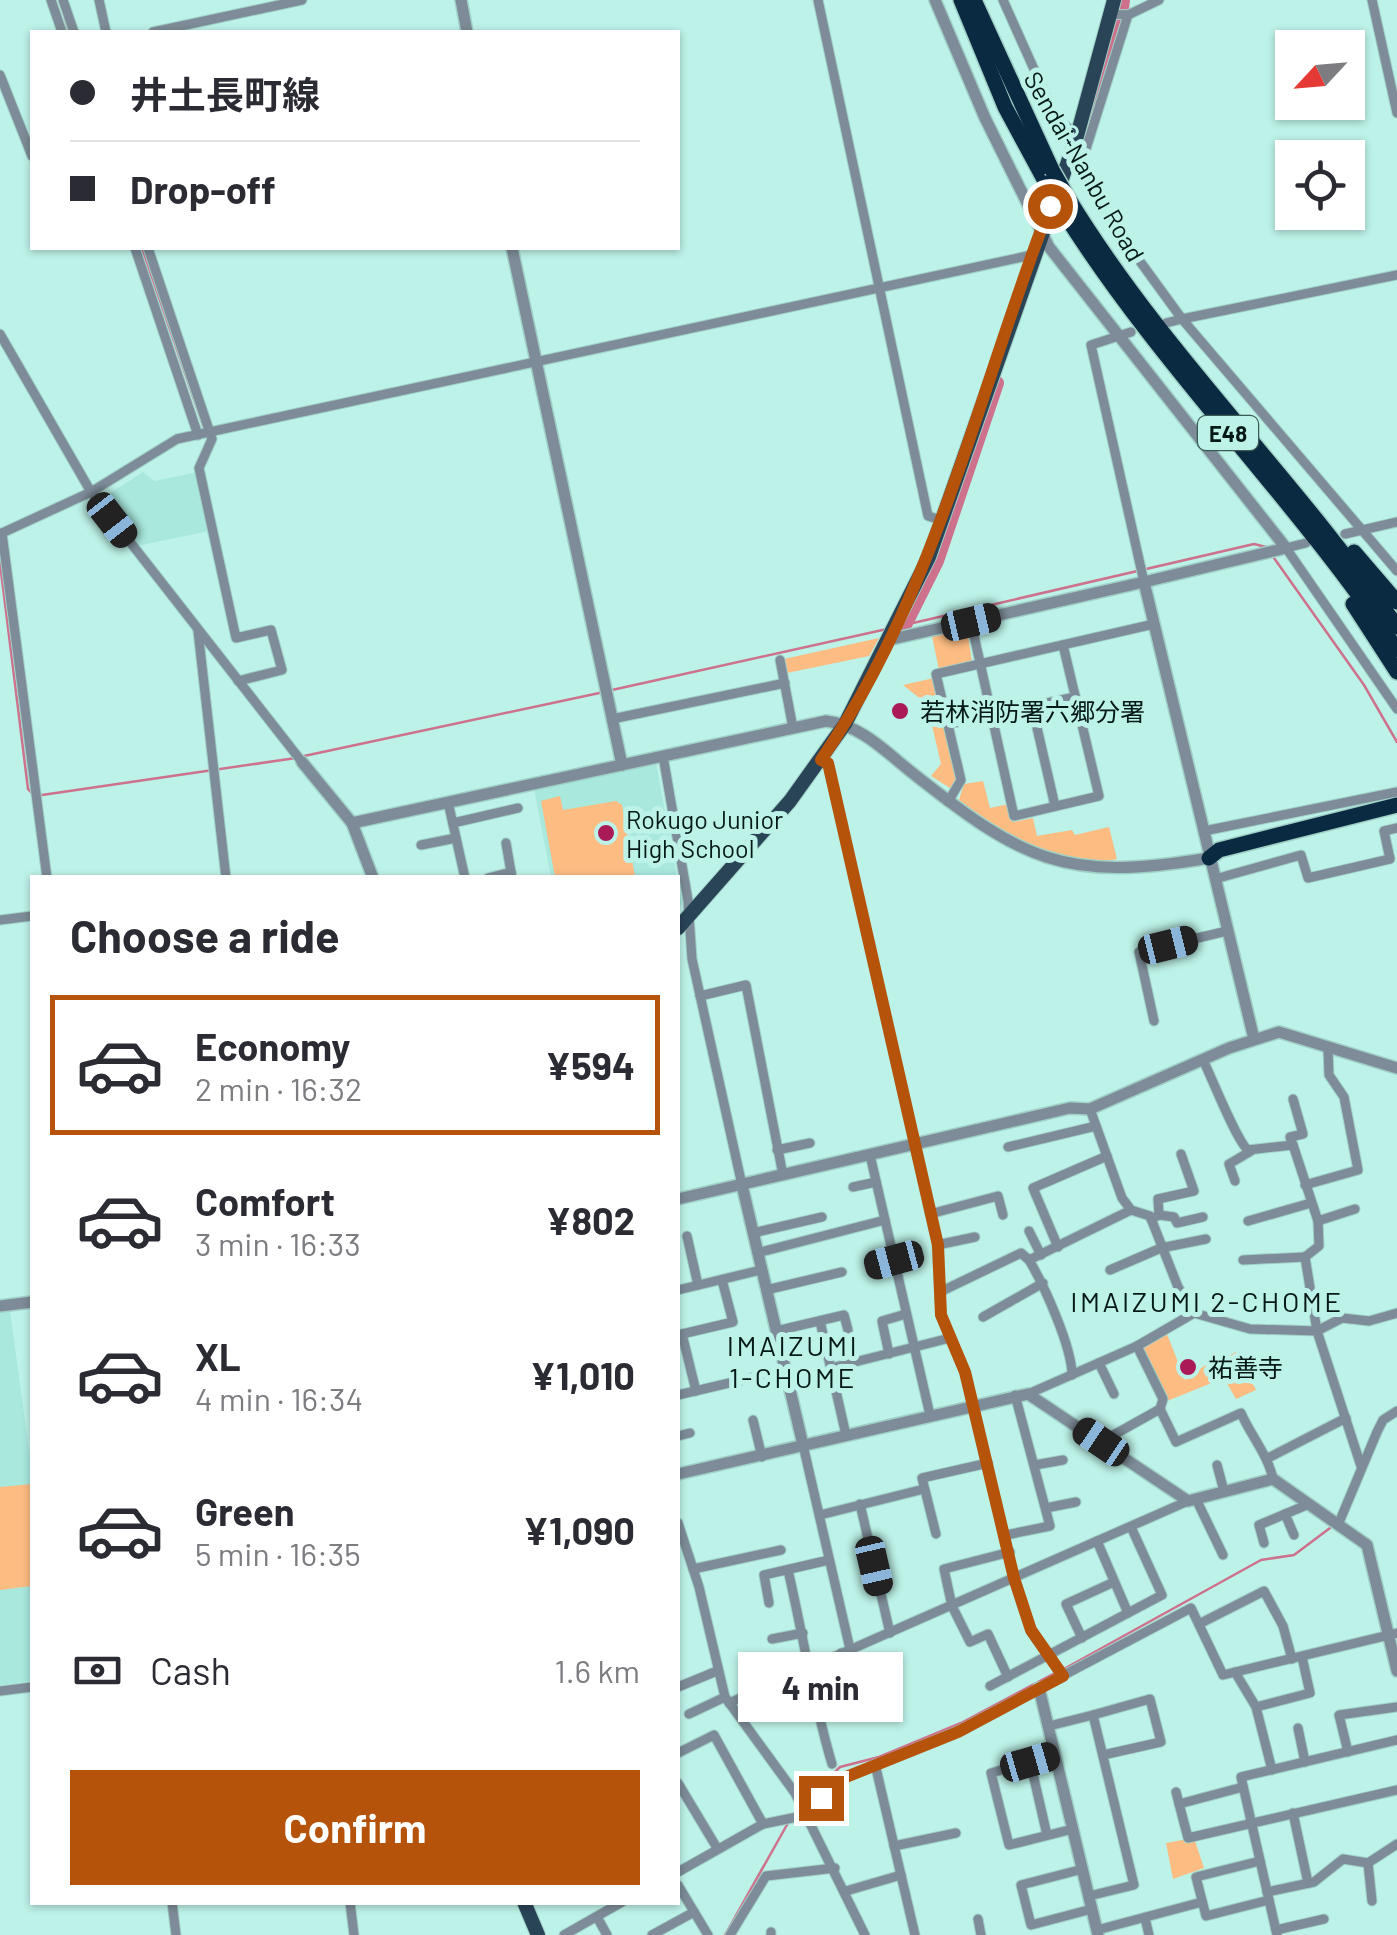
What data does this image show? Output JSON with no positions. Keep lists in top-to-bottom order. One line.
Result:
{"streets":{"highway":["Sendai-Nanbu Road","E48"]},"districts":["IMAIZUMI 2-CHOME","IMAIZUMI 1-CHOME"],"places":["若林消防署六郷分署","Rokugo Junior High School","祐善寺"],"north":"bottom left","page":{"banner":["井土長町線","Drop-off"],"heading":"Choose a ride","list":[{"name":"Economy","note":"2 min · 16:32","value":"¥594"},{"name":"Comfort","note":"3 min · 16:33","value":"¥802"},{"name":"XL","note":"4 min · 16:34","value":"¥1,010"},{"name":"Green","note":"5 min · 16:35","value":"¥1,090"}],"pay":["Cash","1.6 km"],"bubble":"4 min","buttons":"Confirm"}}
